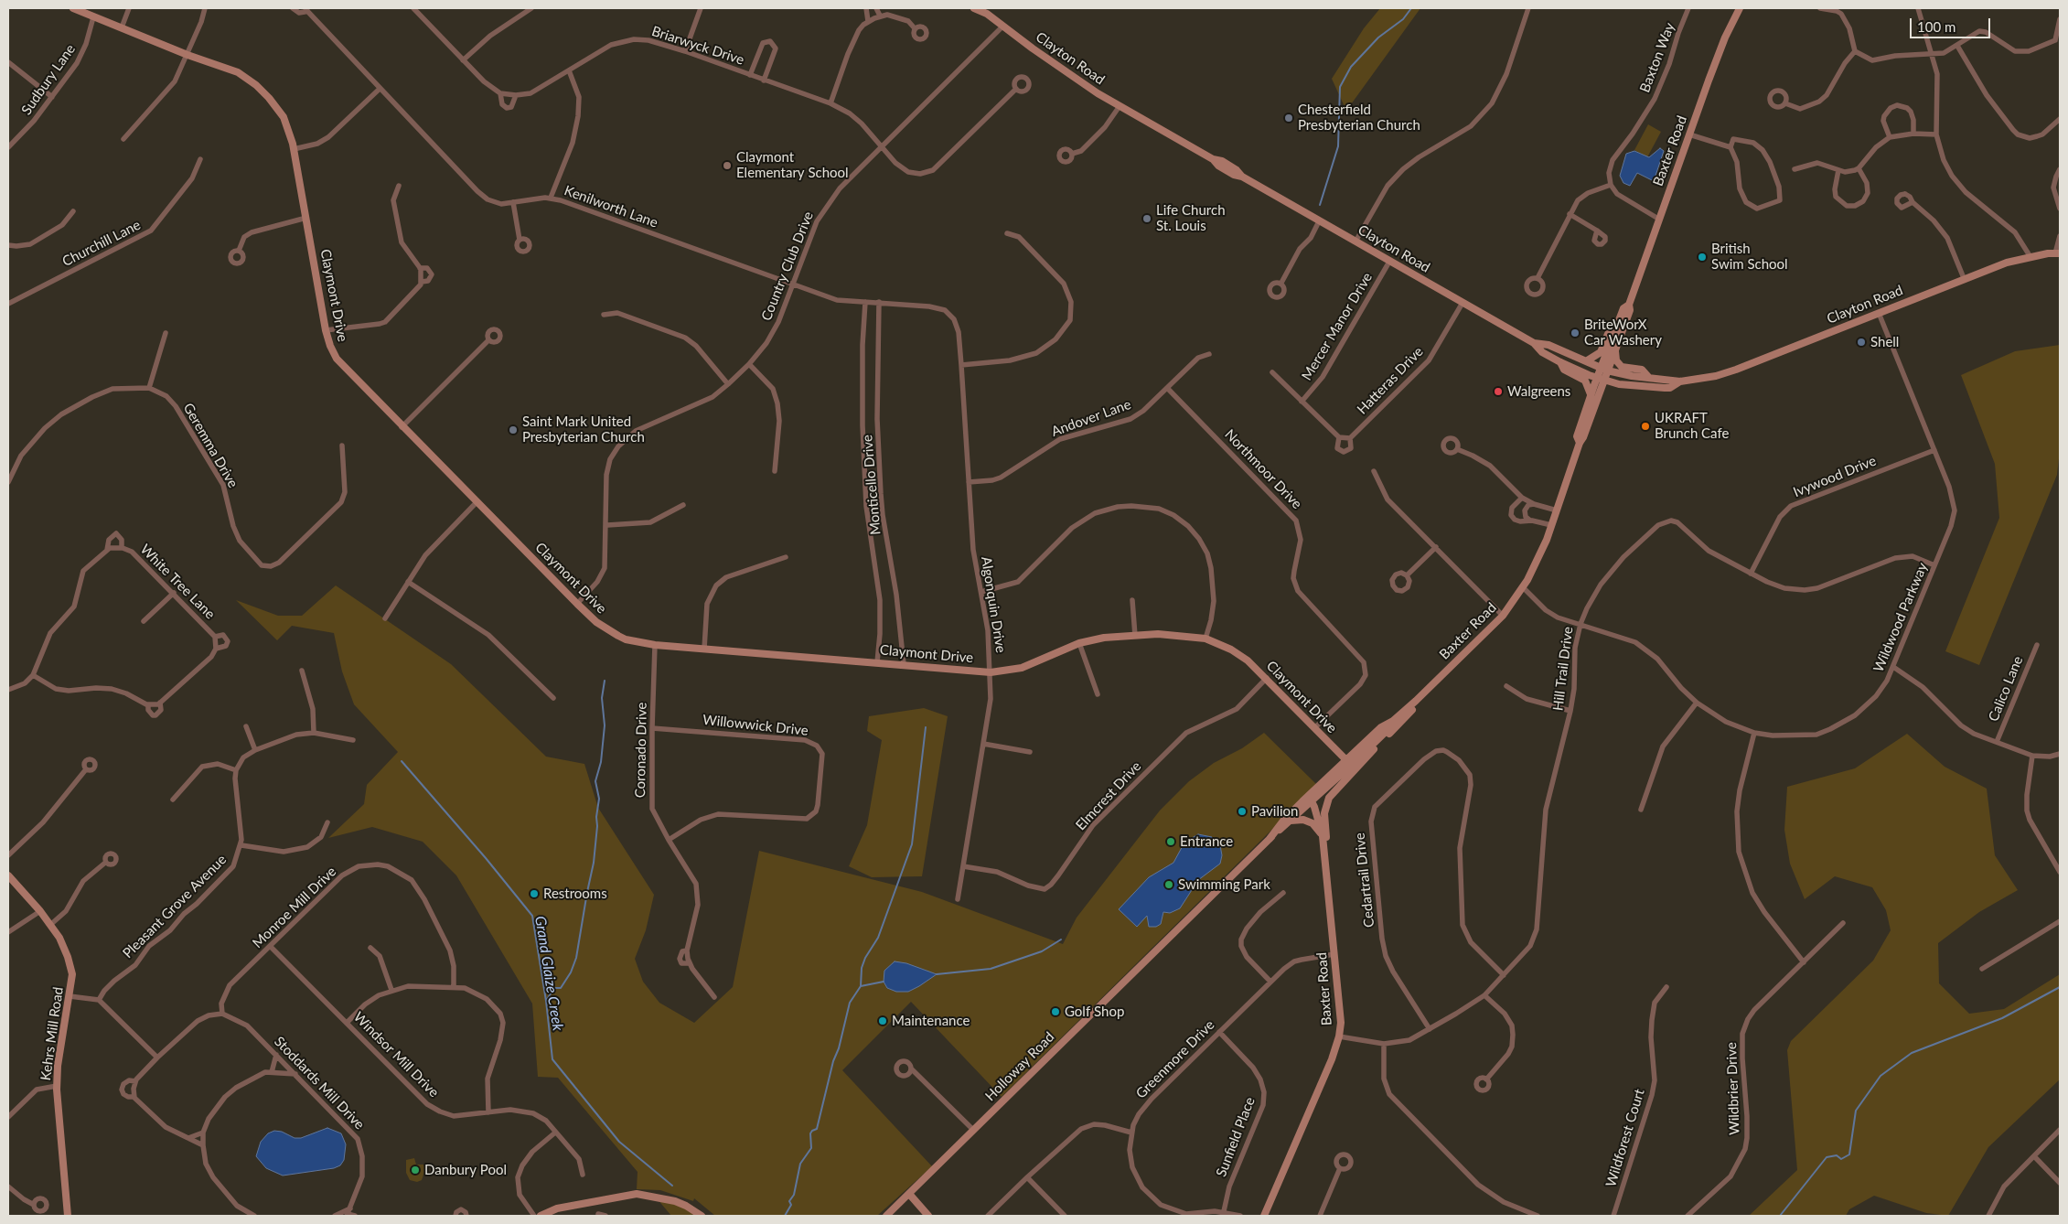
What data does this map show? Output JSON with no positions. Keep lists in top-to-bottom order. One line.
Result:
{"streets":{"main road":["Clayton Road","Baxter Road","Claymont Drive","Kehrs Mill Road","Holloway Road"],"street":["Briarwyck Drive","Baxton Way","Sudbury Lane","Kenilworth Lane","Churchill Lane","Country Club Drive","Mercer Manor Drive","Hatteras Drive","Andover Lane","Geremma Drive","Northmoor Drive","Ivywood Drive","Monticello Drive","White Tree Lane","Algonquin Drive","Wildwood Parkway","Hill Trail Drive","Calico Lane","Willowwick Drive","Coronado Drive","Elmcrest Drive","Cedartrail Drive","Pleasant Grove Avenue","Monroe Mill Drive","Windsor Mill Drive","Greenmore Drive","Stoddards Mill Drive","Wildbrier Drive","Sunfield Place","Wildforest Court"]},"crossings":[["Briarwyck Drive","Country Club Drive"],["Clayton Road","Baxter Road"],["Clayton Road","Country Club Drive"],["Clayton Road","Mercer Manor Drive"],["Clayton Road","Hatteras Drive"],["Clayton Road","Wildwood Parkway"],["Sudbury Lane","Claymont Drive"],["Baxter Road","Claymont Drive"],["Baxter Road","Wildwood Parkway"],["Baxter Road","Hill Trail Drive"],["Baxter Road","Greenmore Drive"],["Baxter Road","Holloway Road"],["Kenilworth Lane","Country Club Drive"],["Kenilworth Lane","Monticello Drive"],["Kenilworth Lane","Algonquin Drive"],["Country Club Drive","Claymont Drive"],["Claymont Drive","Northmoor Drive"],["Claymont Drive","Monticello Drive"],["Claymont Drive","Algonquin Drive"],["Claymont Drive","Coronado Drive"],["Claymont Drive","Elmcrest Drive"],["Andover Lane","Northmoor Drive"],["Andover Lane","Algonquin Drive"],["Ivywood Drive","Wildwood Parkway"],["Ivywood Drive","Hill Trail Drive"],["Algonquin Drive","Elmcrest Drive"],["Wildwood Parkway","Hill Trail Drive"],["Hill Trail Drive","Cedartrail Drive"],["Willowwick Drive","Coronado Drive"],["Monroe Mill Drive","Windsor Mill Drive"],["Monroe Mill Drive","Stoddards Mill Drive"],["Greenmore Drive","Sunfield Place"]],"water":["Grand Glaize Creek"],"places":["Chesterfield Presbyterian Church","Claymont Elementary School","Life Church St. Louis","British Swim School","BriteWorX Car Washery","Shell","Walgreens","UKRAFT Brunch Cafe","Saint Mark United Presbyterian Church","Pavilion","Entrance","Swimming Park","Restrooms","Golf Shop","Maintenance","Danbury Pool"],"scale_bar":"100 m"}
